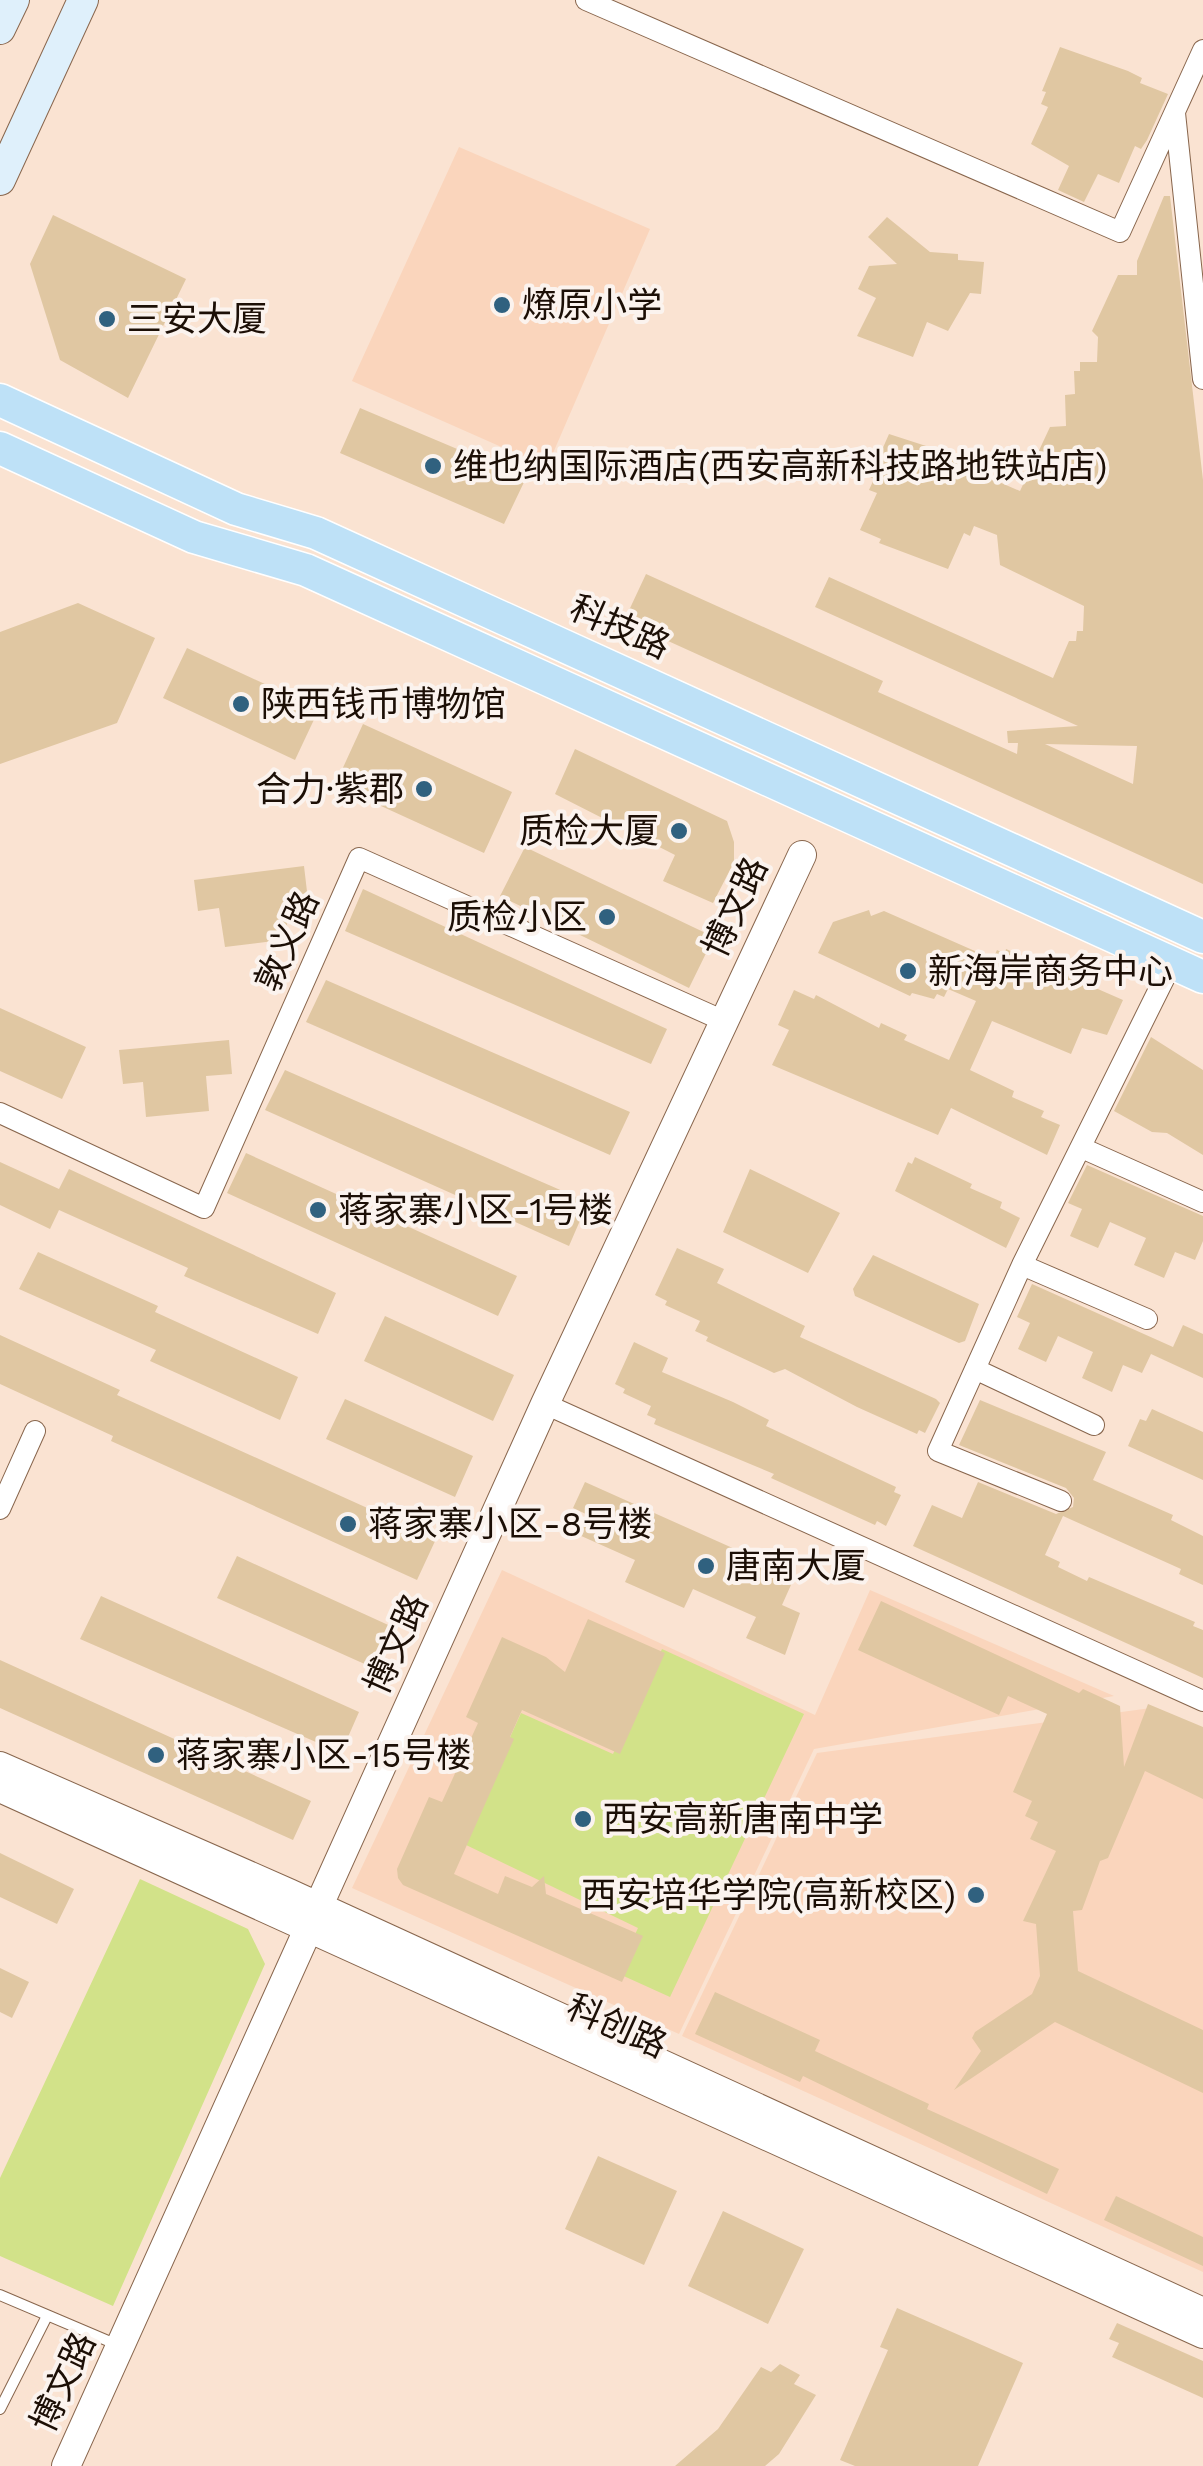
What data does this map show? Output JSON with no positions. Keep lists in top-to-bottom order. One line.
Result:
{"streets":{"main road":["科技路"],"street":["博文路","敦义路","科创路"]},"crossings":[["博文路","敦义路"],["博文路","科创路"]],"places":["燎原小学","三安大厦","维也纳国际酒店(西安高新科技路地铁站店)","陕西钱币博物馆","合力·紫郡","质检大厦","质检小区","新海岸商务中心","蒋家寨小区-1号楼","蒋家寨小区-8号楼","唐南大厦","蒋家寨小区-15号楼","西安高新唐南中学","西安培华学院(高新校区)"]}
